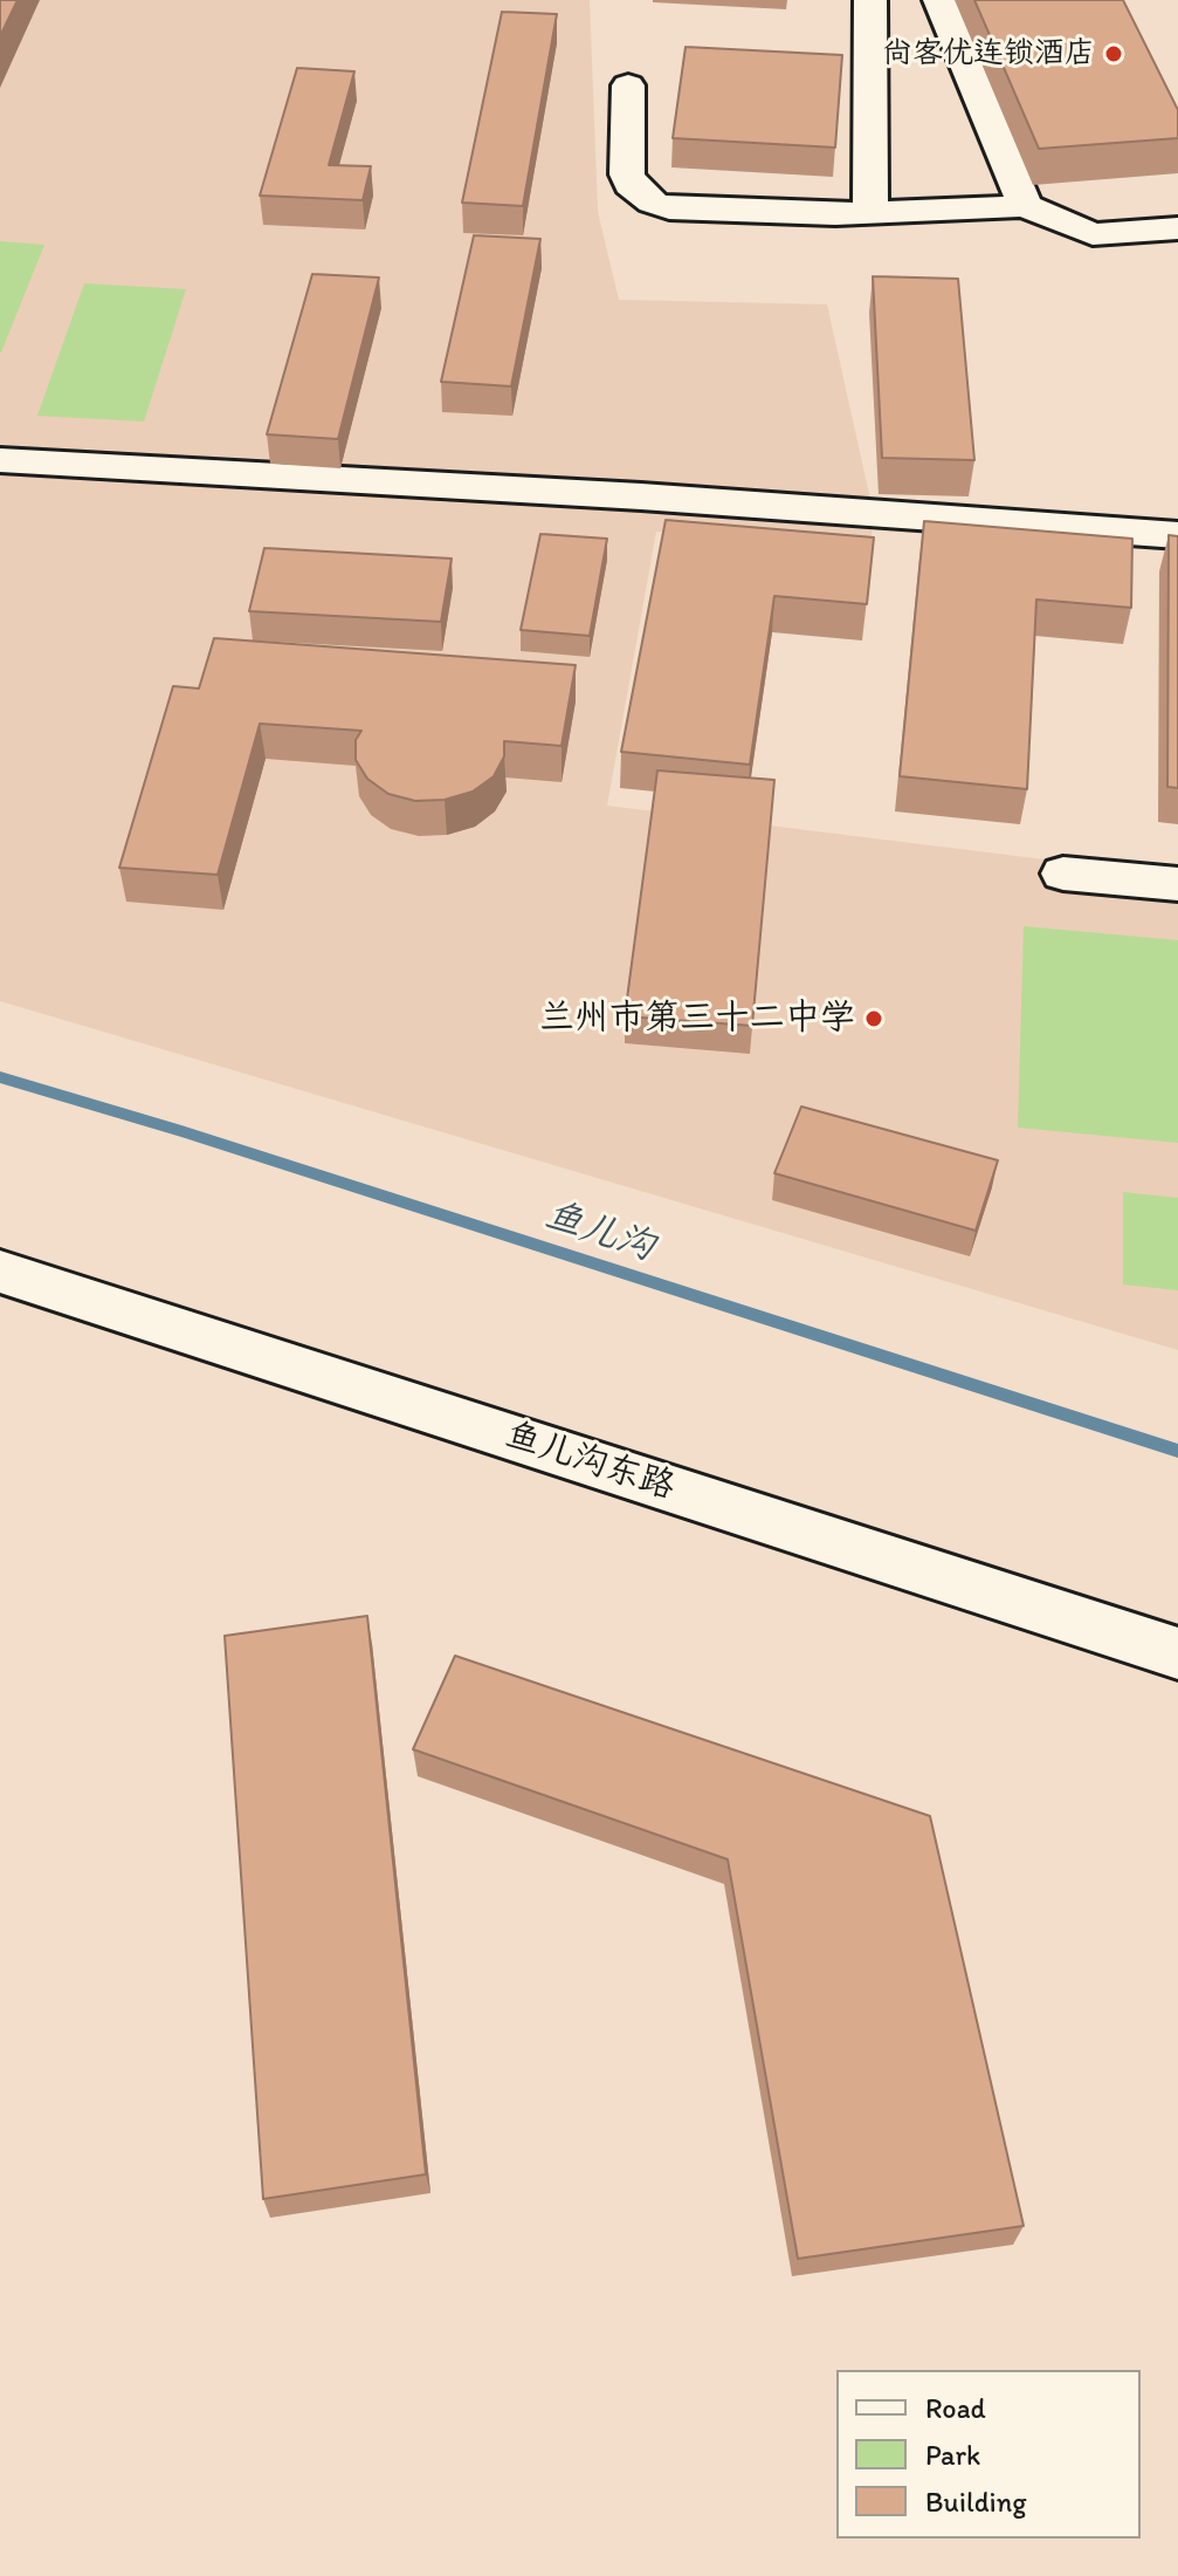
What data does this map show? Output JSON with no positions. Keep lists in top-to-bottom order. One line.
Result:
{"streets":{"street":["鱼儿沟东路"]},"water":["鱼儿沟"],"places":["尚客优连锁酒店","兰州市第三十二中学"],"legend":["Road","Park","Building"]}
